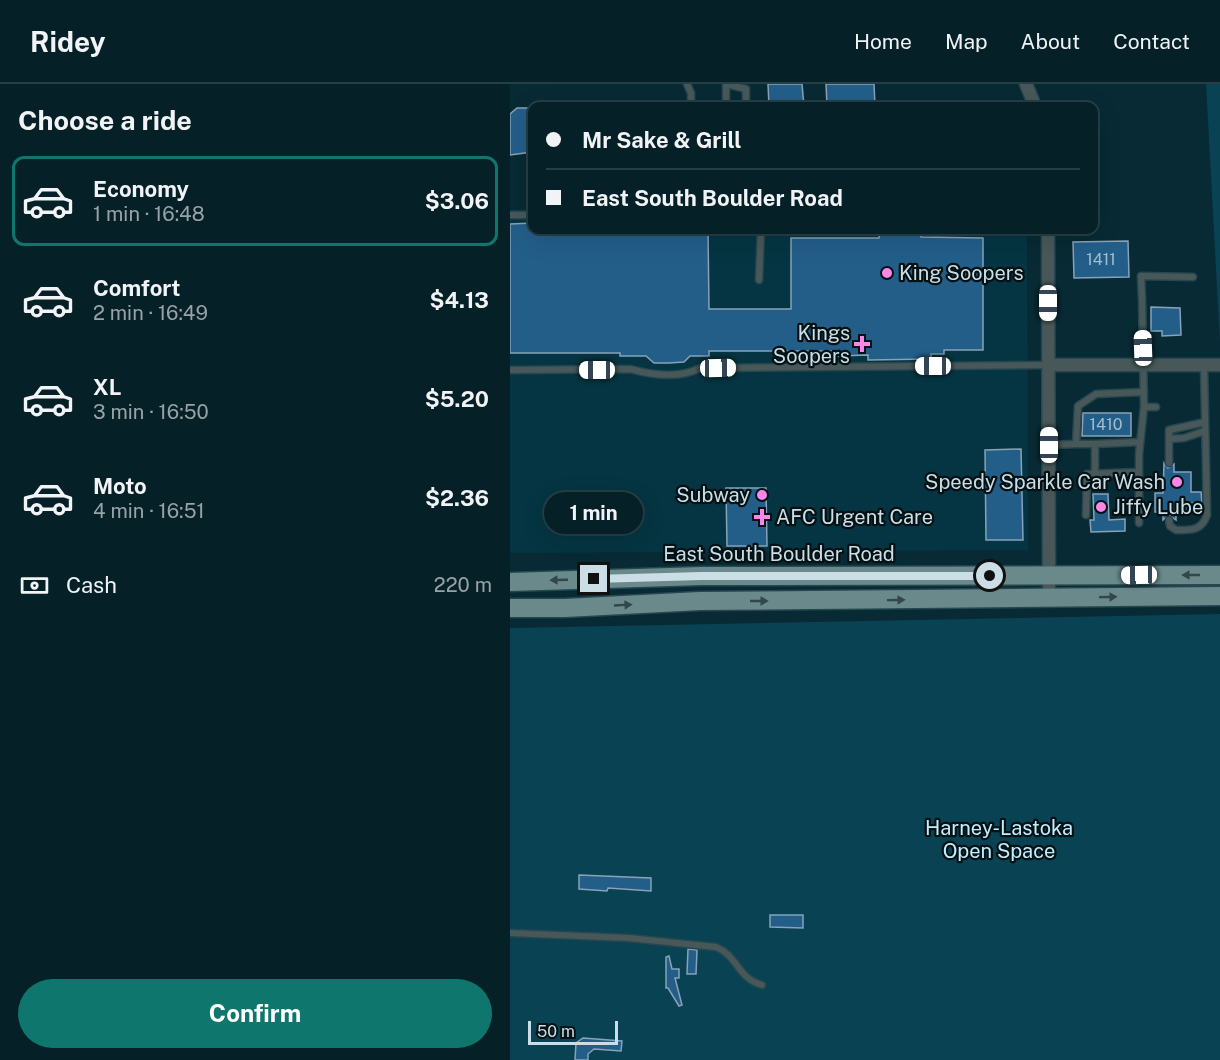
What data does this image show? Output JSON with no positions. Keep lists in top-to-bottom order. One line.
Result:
{"streets":{"main road":["East South Boulder Road"]},"parks":["Harney-Lastoka Open Space"],"places":{"other":["King Soopers","Speedy Sparkle Car Wash","Subway","Jiffy Lube"],"health":["Kings Soopers","AFC Urgent Care"]},"house_numbers":["1411","1410"],"scale_bar":"50 m","page":{"header":"Ridey","nav":["Home","Map","About","Contact"],"heading":"Choose a ride","banner":["Mr Sake & Grill","East South Boulder Road"],"list":[{"name":"Economy","note":"1 min · 16:48","value":"$3.06"},{"name":"Comfort","note":"2 min · 16:49","value":"$4.13"},{"name":"XL","note":"3 min · 16:50","value":"$5.20"},{"name":"Moto","note":"4 min · 16:51","value":"$2.36"}],"bubble":"1 min","pay":["Cash","220 m"],"buttons":"Confirm","scale":"50 m"}}
